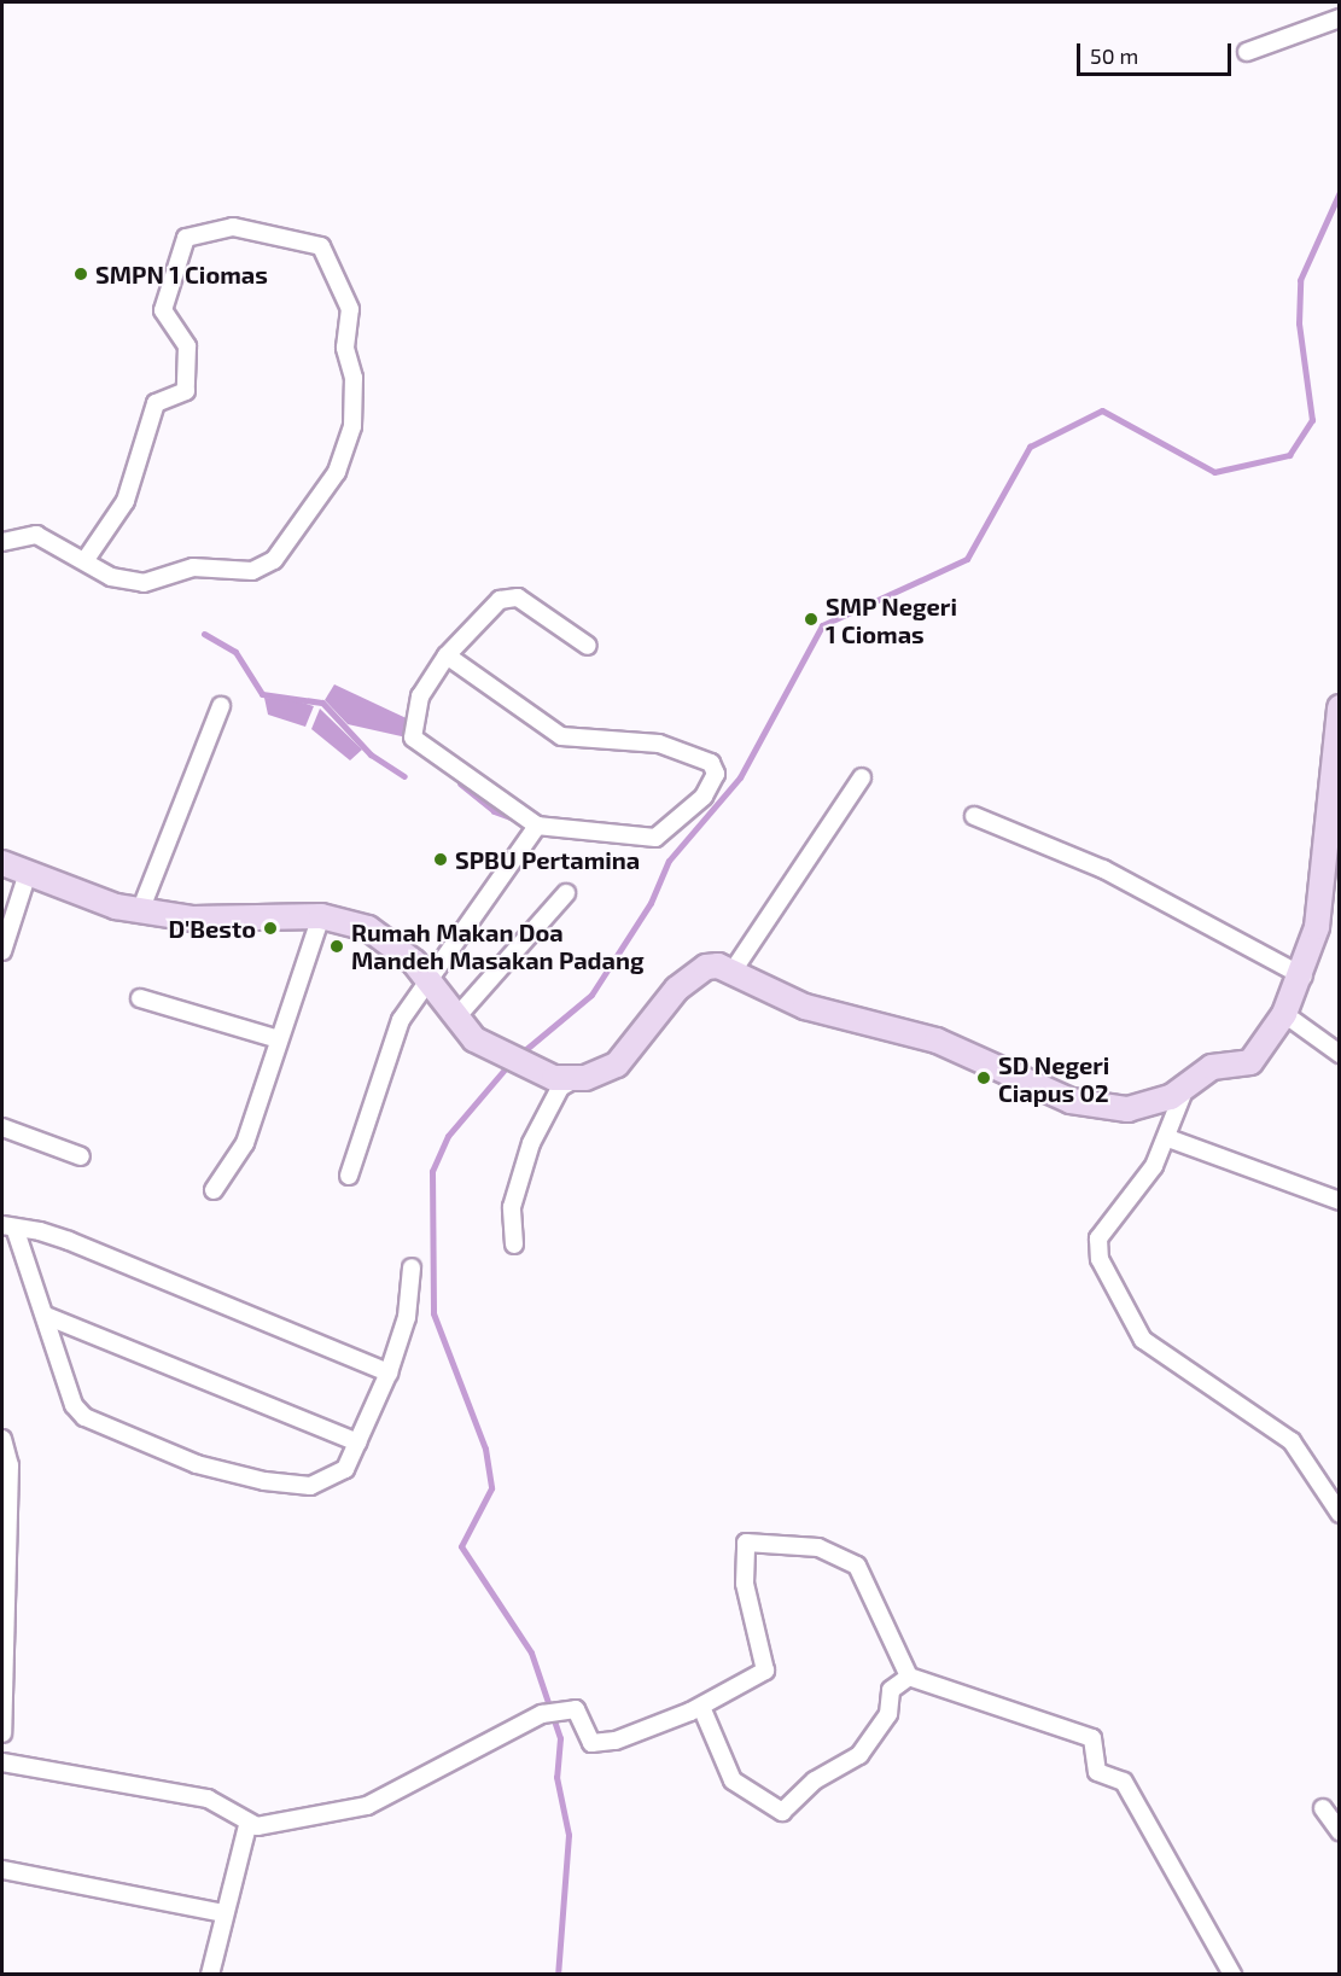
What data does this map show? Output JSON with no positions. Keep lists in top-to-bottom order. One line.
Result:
{"places":["SMPN 1 Ciomas","SMP Negeri 1 Ciomas","SPBU Pertamina","D'Besto","Rumah Makan Doa Mandeh Masakan Padang","SD Negeri Ciapus 02"],"scale_bar":"50 m"}
